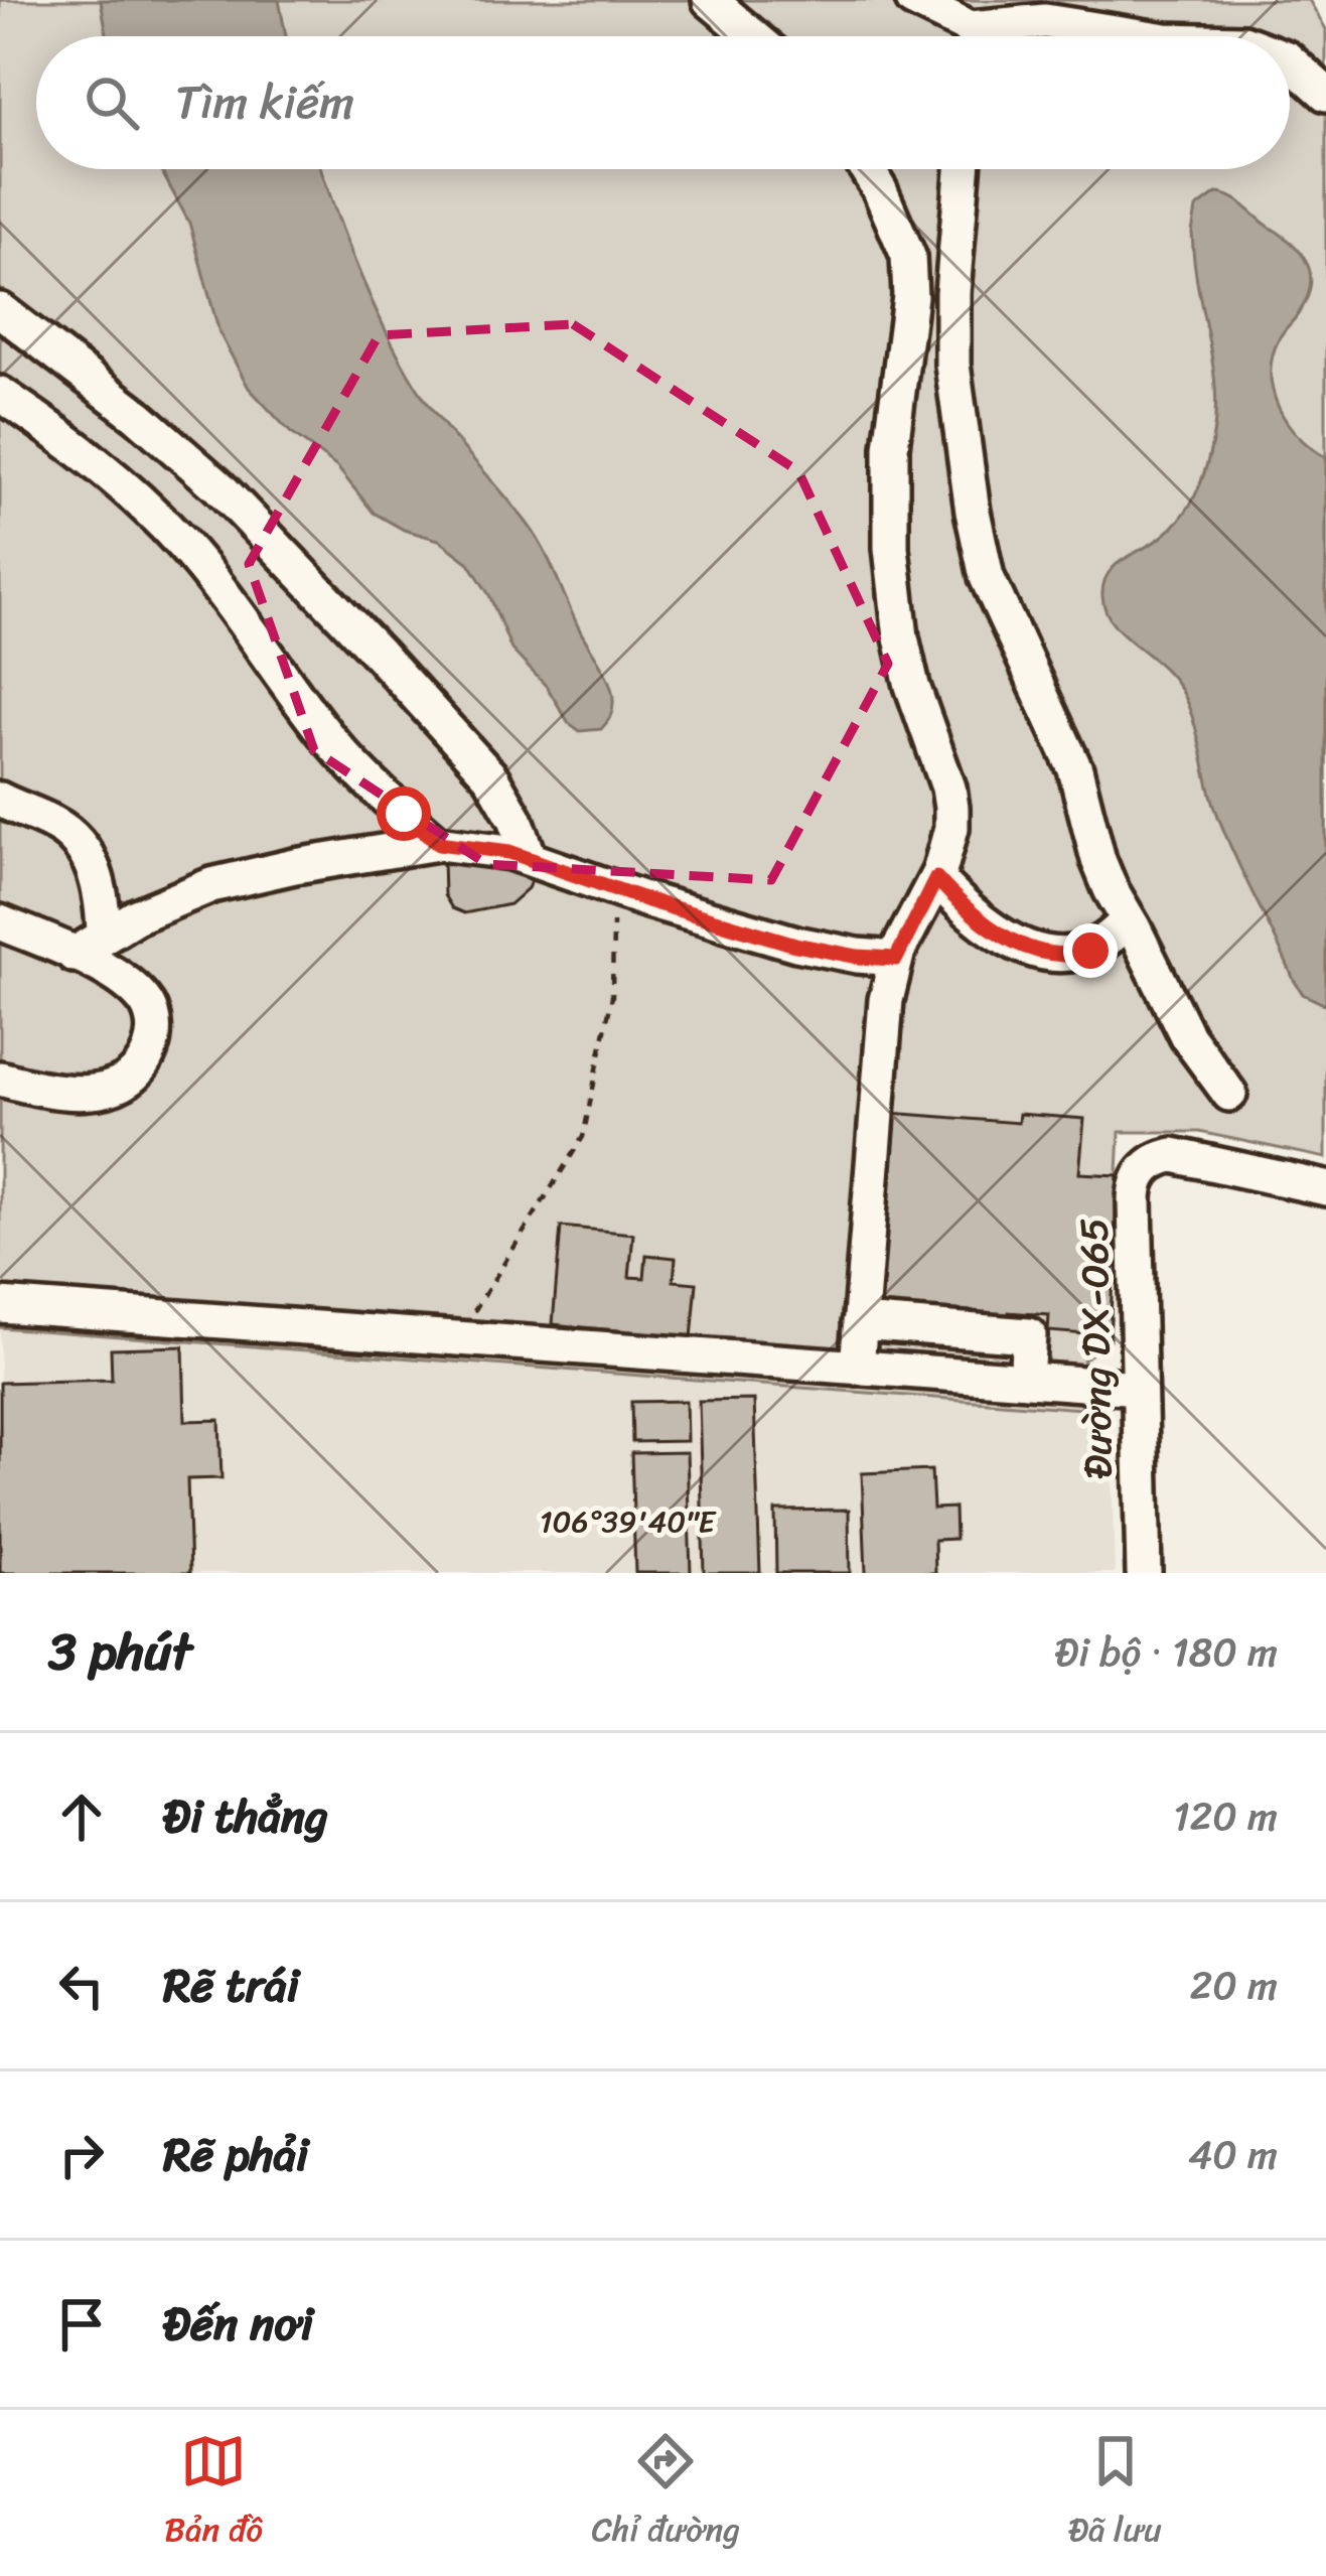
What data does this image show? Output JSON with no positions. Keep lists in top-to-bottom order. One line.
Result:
{"streets":{"street":["Đường DX-065"]},"page":{"search":"Tìm kiếm","heading":["3 phút","Đi bộ · 180 m"],"list":[["Đi thẳng","120 m"],["Rẽ trái","20 m"],["Rẽ phải","40 m"],"Đến nơi"],"nav":["Bản đồ","Chỉ đường","Đã lưu"]},"coordinates":["106°39'40\"E"]}
